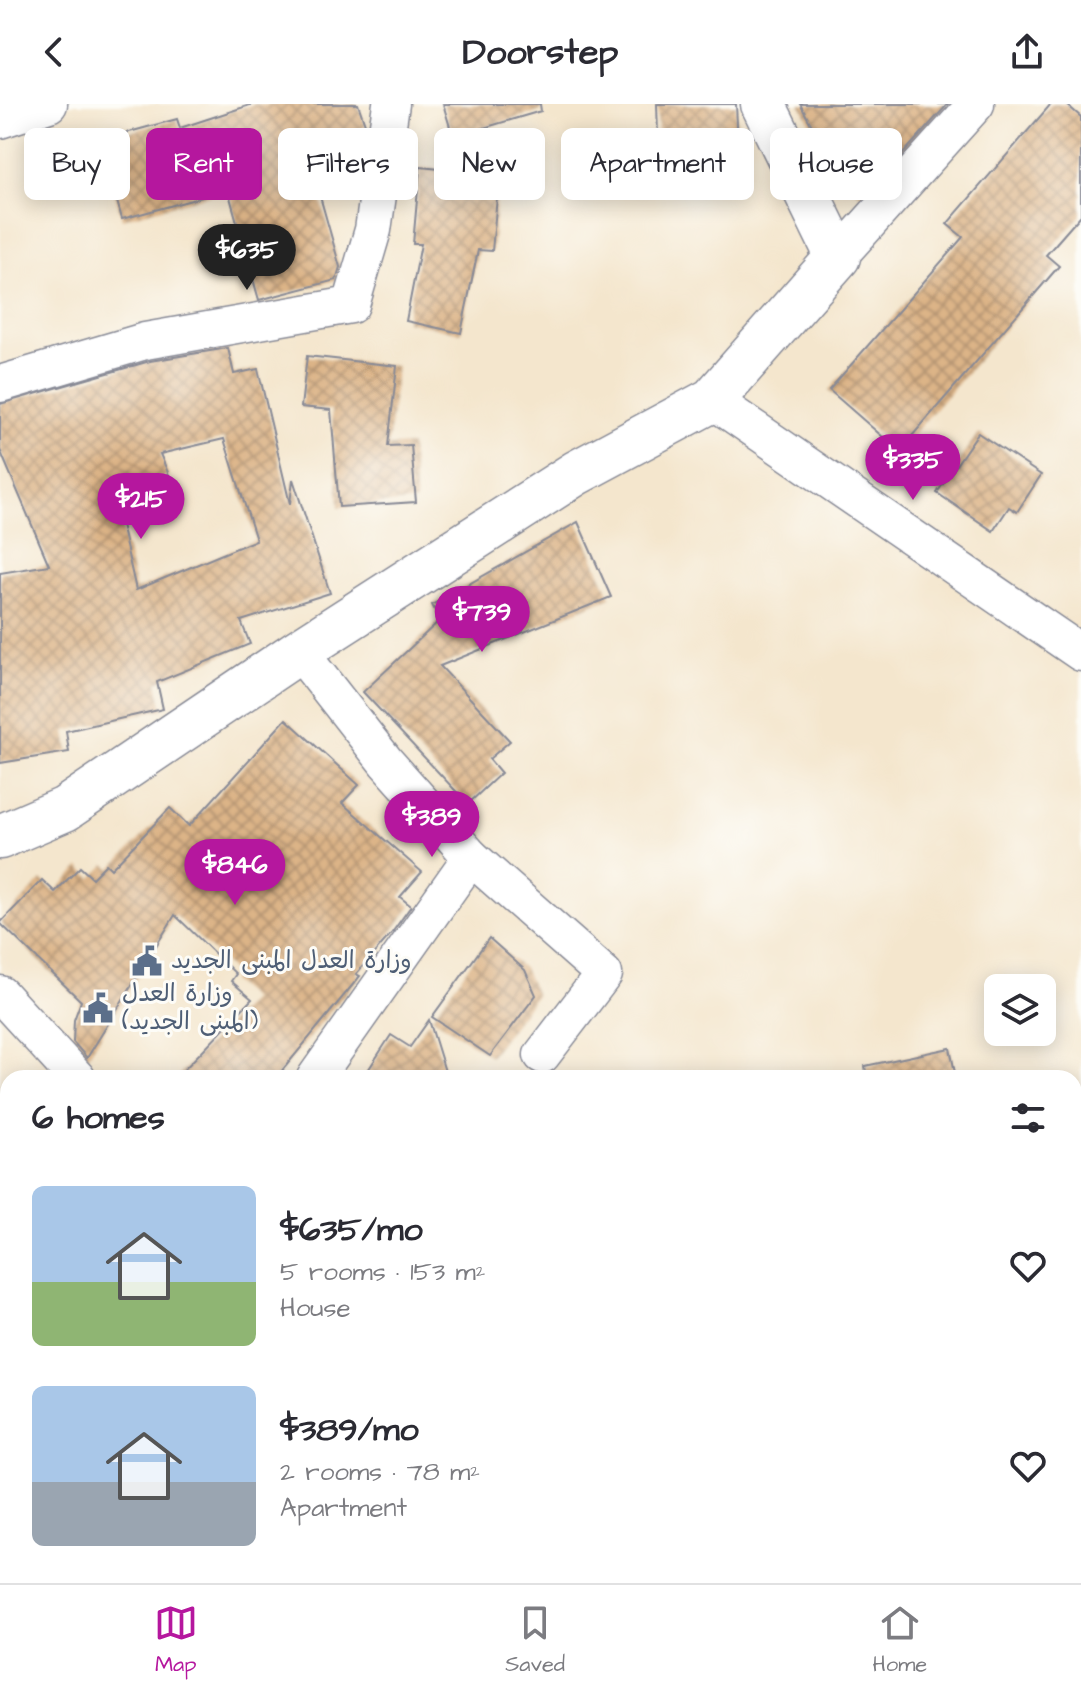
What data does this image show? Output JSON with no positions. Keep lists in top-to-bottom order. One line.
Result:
{"places":{"public building":["وزارة العدل المبنى الجديد","وزارة العدل (المبنى الجديد)"]},"page":{"header":"Doorstep","chip":["Buy","Rent","Filters","New","Apartment","House"],"price":["$635","$335","$215","$739","$389","$846"],"heading":"6 homes","list":[{"name":"$635/mo","note":"5 rooms · 153 m² · House"},{"name":"$389/mo","note":"2 rooms · 78 m² · Apartment"}],"tabs":["Map","Saved","Home"]}}
